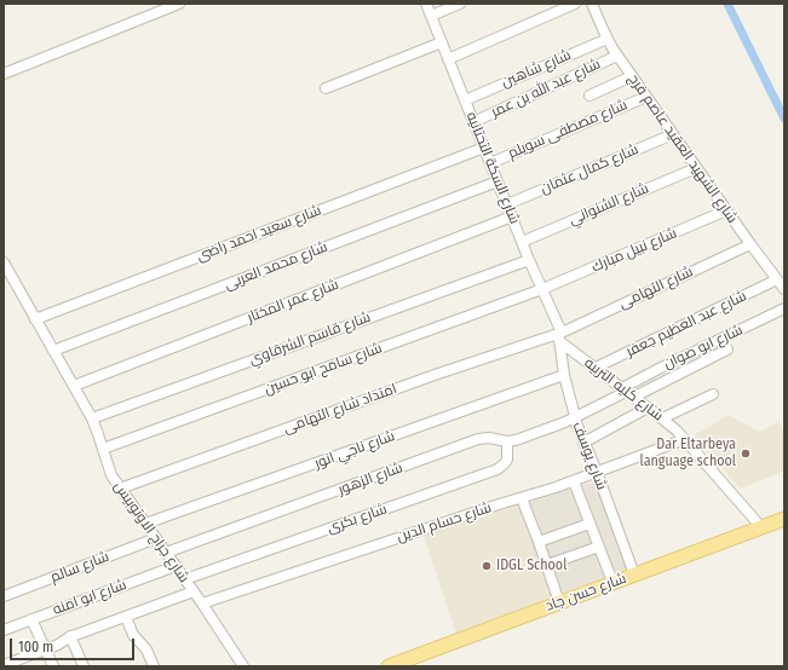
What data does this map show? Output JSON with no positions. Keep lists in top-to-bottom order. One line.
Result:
{"streets":{"main road":["شارع حسن جاد"],"street":["شارع شاهين","شارع عبد الله بن عمر","شارع مصطفى سويلم","شارع الشهيد العقيد عاصم فرج","شارع السكة التحتانيه","شارع كمال عثمان","شارع الشنواني","شارع سعيد احمد راضى","شارع نبيل مبارك","شارع محمد العربى","شارع التهامى","شارع عمر المختار","شارع عبد العظيم جعفر","شارع قاسم الشرقاوي","شارع ابو صوان","شارع سامح ابو حسين","شارع كليه التربيه","امتداد شارع التهامى","شارع ناجي انور","شارع يوسف","شارع الزهور","شارع بكرى","شارع حسام الدين","شارع جراج الاوتوبيس","شارع سالم","شارع ابو امنه"]},"crossings":[["شارع شاهين","شارع الشهيد العقيد عاصم فرج"],["شارع شاهين","شارع السكة التحتانيه"],["شارع عبد الله بن عمر","شارع الشهيد العقيد عاصم فرج"],["شارع عبد الله بن عمر","شارع السكة التحتانيه"],["شارع مصطفى سويلم","شارع الشهيد العقيد عاصم فرج"],["شارع مصطفى سويلم","شارع السكة التحتانيه"],["شارع الشهيد العقيد عاصم فرج","شارع كمال عثمان"],["شارع الشهيد العقيد عاصم فرج","شارع الشنواني"],["شارع الشهيد العقيد عاصم فرج","شارع نبيل مبارك"],["شارع الشهيد العقيد عاصم فرج","شارع التهامى"],["شارع الشهيد العقيد عاصم فرج","شارع عبد العظيم جعفر"],["شارع السكة التحتانيه","شارع كمال عثمان"],["شارع السكة التحتانيه","شارع الشنواني"],["شارع السكة التحتانيه","شارع سعيد احمد راضى"],["شارع السكة التحتانيه","شارع نبيل مبارك"],["شارع السكة التحتانيه","شارع محمد العربى"],["شارع السكة التحتانيه","شارع التهامى"],["شارع السكة التحتانيه","شارع عمر المختار"],["شارع السكة التحتانيه","شارع قاسم الشرقاوي"],["شارع السكة التحتانيه","شارع سامح ابو حسين"],["شارع السكة التحتانيه","شارع كليه التربيه"],["شارع السكة التحتانيه","امتداد شارع التهامى"],["شارع السكة التحتانيه","شارع يوسف"],["شارع سعيد احمد راضى","شارع جراج الاوتوبيس"],["شارع نبيل مبارك","شارع سامح ابو حسين"],["شارع محمد العربى","شارع جراج الاوتوبيس"],["شارع التهامى","شارع كليه التربيه"],["شارع التهامى","امتداد شارع التهامى"],["شارع التهامى","شارع يوسف"],["شارع عمر المختار","شارع جراج الاوتوبيس"],["شارع عبد العظيم جعفر","شارع كليه التربيه"],["شارع قاسم الشرقاوي","شارع جراج الاوتوبيس"],["شارع ابو صوان","شارع كليه التربيه"],["شارع ابو صوان","شارع الزهور"],["شارع سامح ابو حسين","شارع جراج الاوتوبيس"],["شارع كليه التربيه","امتداد شارع التهامى"],["شارع كليه التربيه","شارع يوسف"],["شارع كليه التربيه","شارع الزهور"],["شارع كليه التربيه","شارع حسام الدين"],["شارع كليه التربيه","شارع حسن جاد"],["امتداد شارع التهامى","شارع يوسف"],["امتداد شارع التهامى","شارع جراج الاوتوبيس"],["شارع ناجي انور","شارع يوسف"],["شارع ناجي انور","شارع جراج الاوتوبيس"],["شارع يوسف","شارع الزهور"],["شارع يوسف","شارع حسام الدين"],["شارع يوسف","شارع حسن جاد"],["شارع الزهور","شارع بكرى"],["شارع الزهور","شارع جراج الاوتوبيس"],["شارع بكرى","شارع جراج الاوتوبيس"],["شارع حسام الدين","شارع جراج الاوتوبيس"],["شارع جراج الاوتوبيس","شارع سالم"],["شارع جراج الاوتوبيس","شارع ابو امنه"]],"places":["Dar Eltarbeya language school","IDGL School"],"scale_bar":"100 m"}
